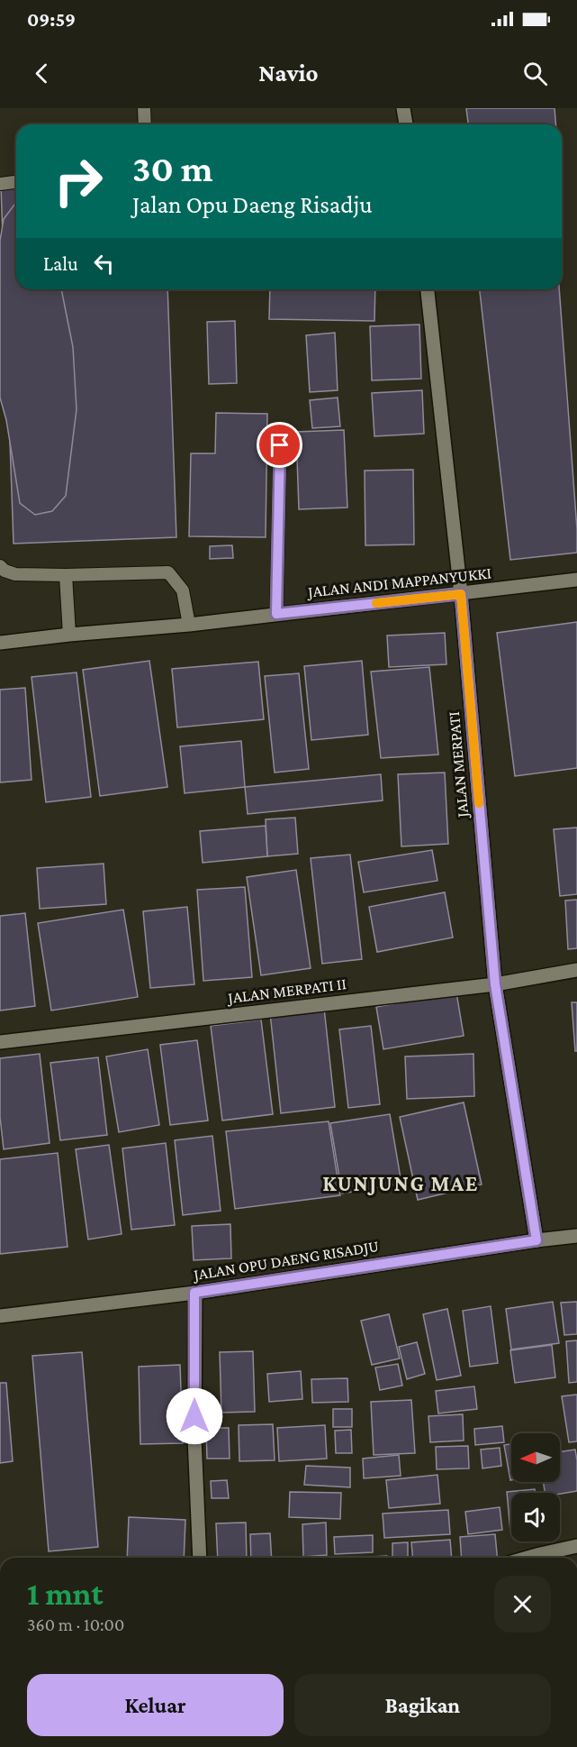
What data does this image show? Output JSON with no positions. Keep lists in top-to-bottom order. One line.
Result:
{"streets":{"street":["JALAN ANDI MAPPANYUKKI","JALAN MERPATI","JALAN MERPATI II","JALAN OPU DAENG RISADJU"]},"crossings":[["JALAN ANDI MAPPANYUKKI","JALAN MERPATI"],["JALAN MERPATI","JALAN MERPATI II"],["JALAN MERPATI","JALAN OPU DAENG RISADJU"]],"districts":["KUNJUNG MAE"],"north":"left","page":{"status":"09:59","header":"Navio","turn":["30 m","Jalan Opu Daeng Risadju"],"then":"Lalu","heading":["1 mnt","360 m · 10:00"],"buttons":["Keluar","Bagikan"]}}
